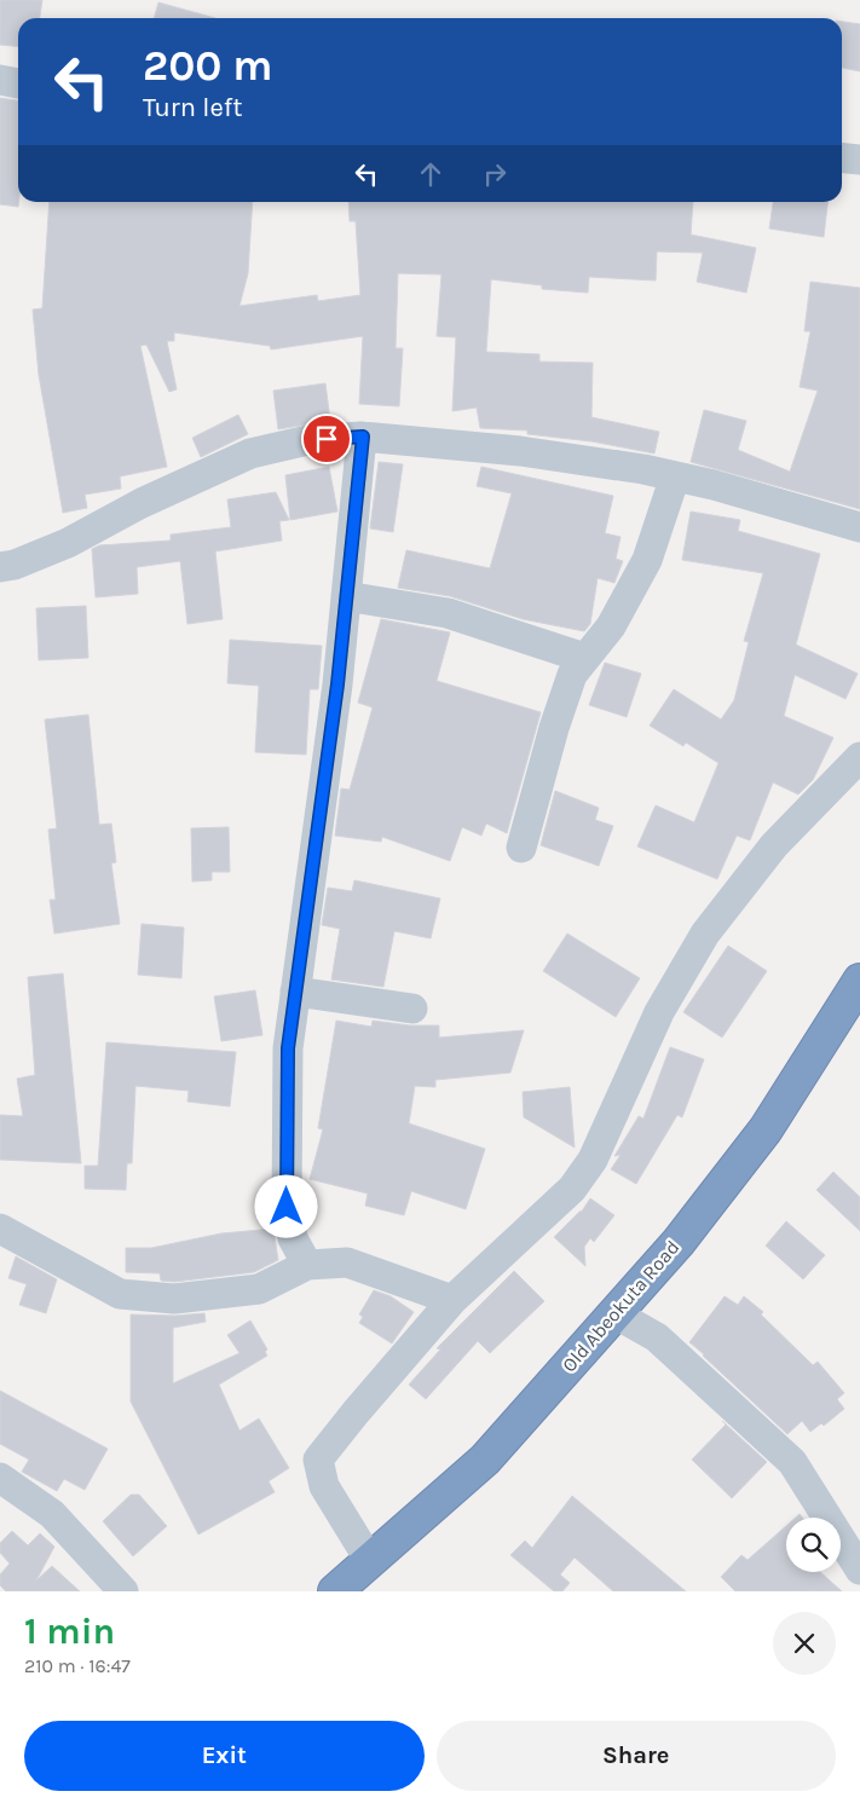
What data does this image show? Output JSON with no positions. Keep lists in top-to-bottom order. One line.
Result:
{"streets":{"highway":["Old Abeokuta Road"]},"page":{"turn":["200 m","Turn left"],"heading":["1 min","210 m · 16:47"],"buttons":["Exit","Share"]}}
